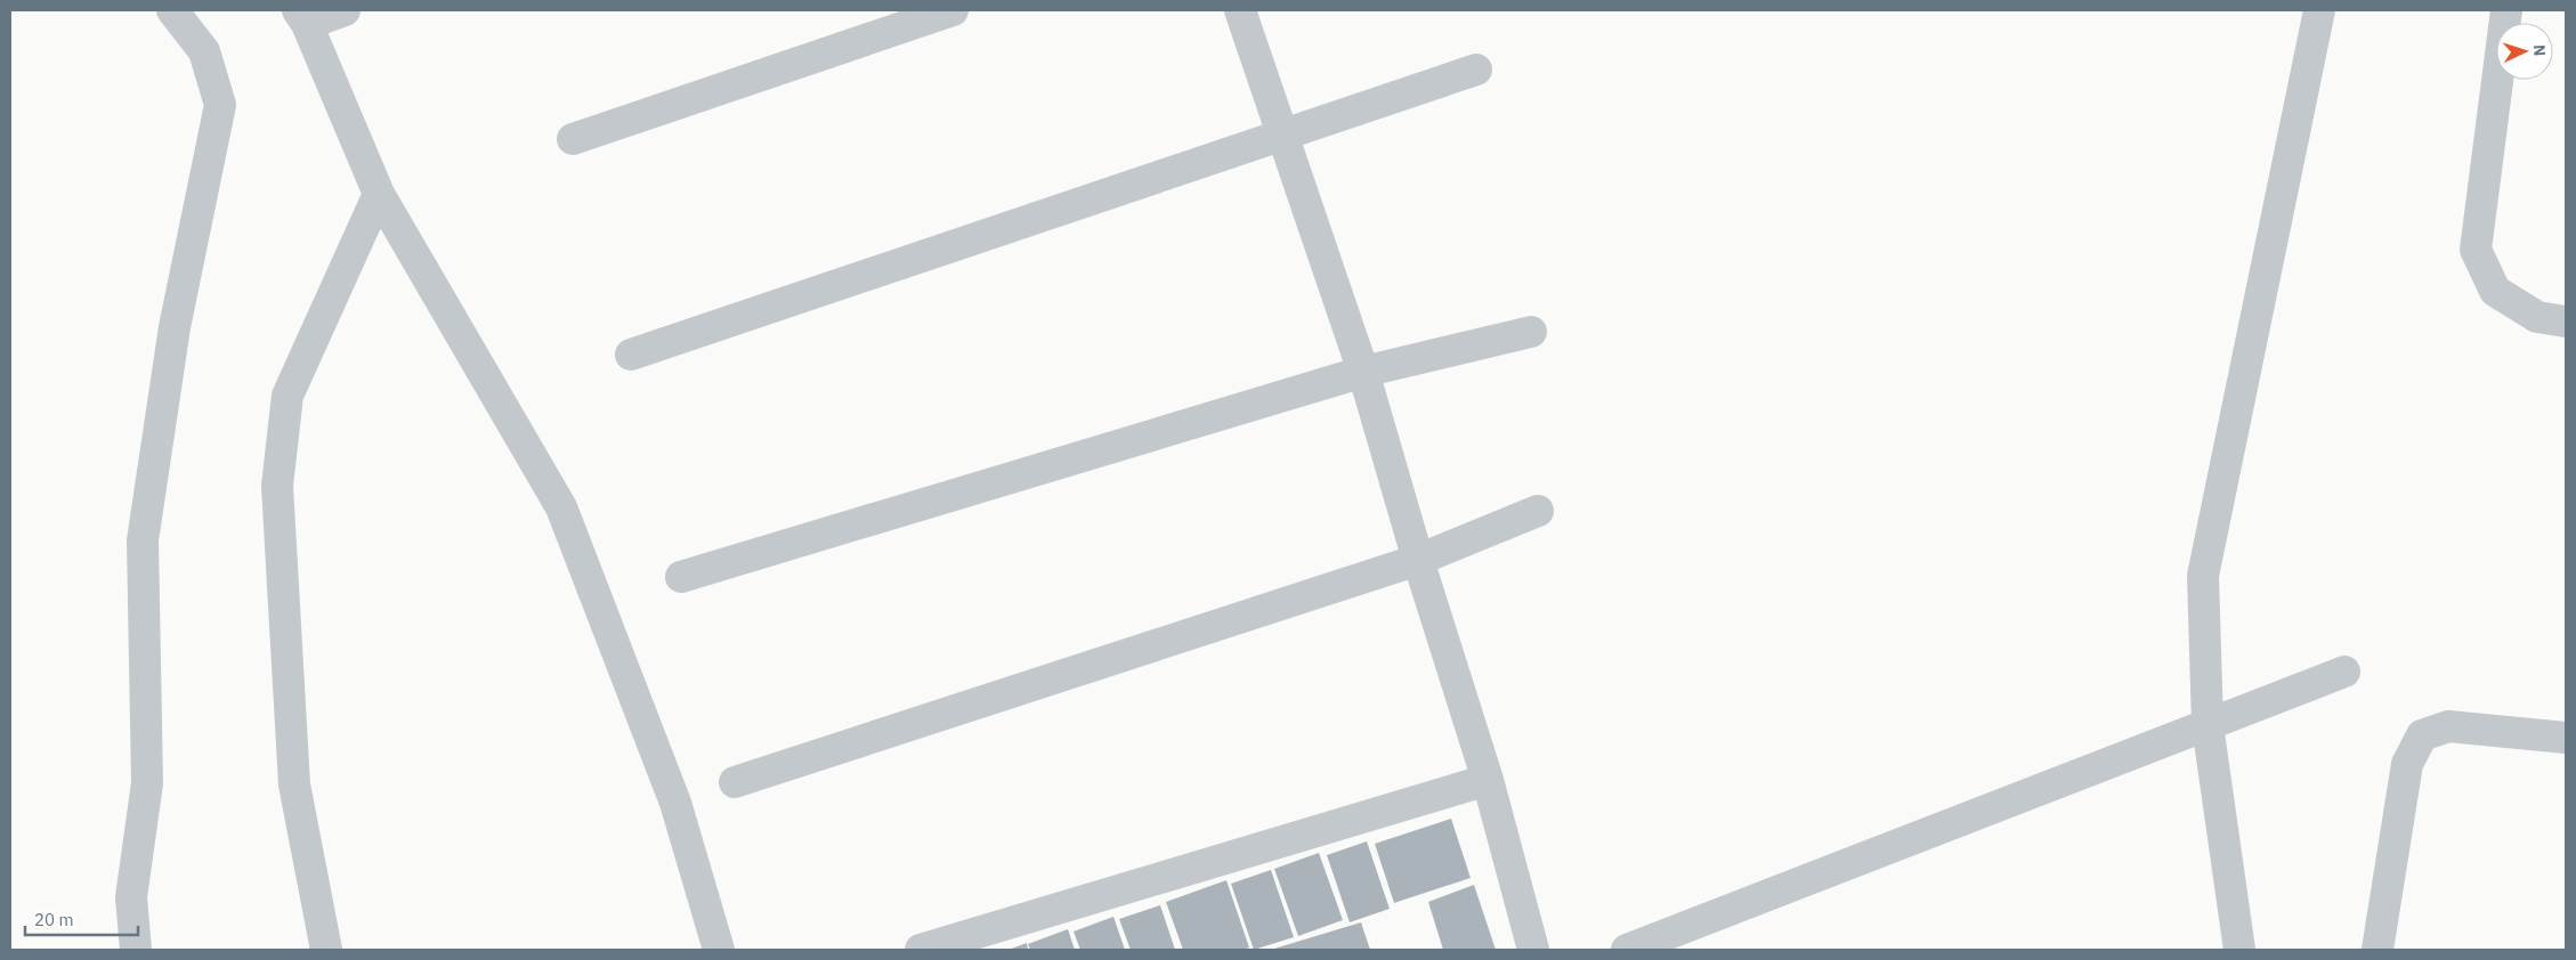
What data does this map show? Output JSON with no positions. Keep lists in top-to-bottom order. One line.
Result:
{"scale_bar":"20 m","north":"right"}
